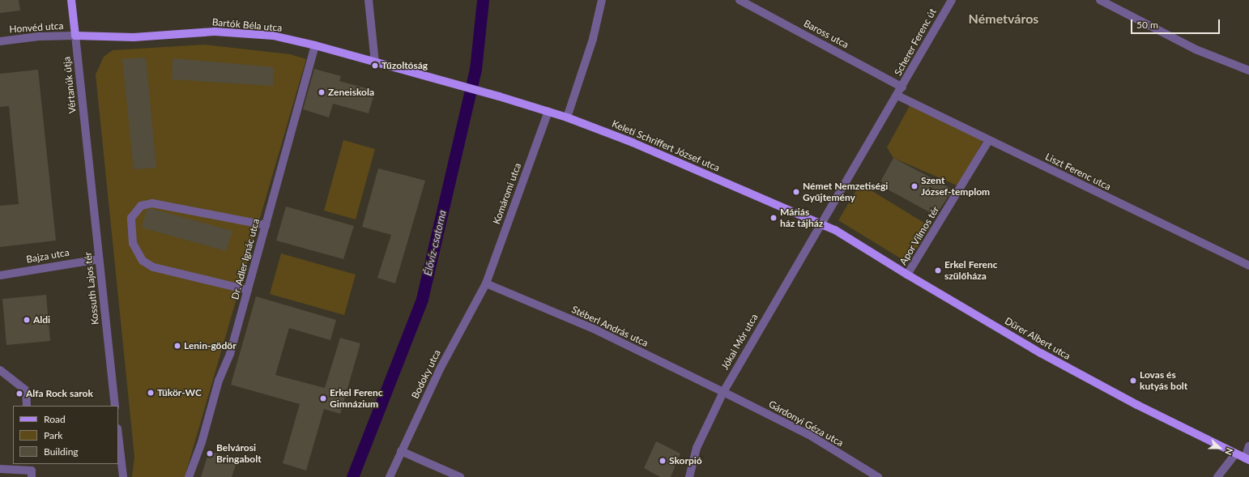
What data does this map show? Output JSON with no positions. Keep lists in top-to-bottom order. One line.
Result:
{"streets":{"main road":["Bartók Béla utca","Vértanúk útja","Keleti Schriffert József utca","Dürer Albert utca"],"street":["Honvéd utca","Baross utca","Scherer Ferenc út","Liszt Ferenc utca","Komáromi utca","Apor Vilmos tér","Bajza utca","Dr. Adler Ignác utca","Kossuth Lajos tér","Stéberl András utca","Jókai Mór utca","Bodoky utca","Gárdonyi Géza utca"]},"crossings":[["Bartók Béla utca","Honvéd utca"],["Bartók Béla utca","Vértanúk útja"],["Bartók Béla utca","Keleti Schriffert József utca"],["Bartók Béla utca","Dr. Adler Ignác utca"],["Honvéd utca","Vértanúk útja"],["Baross utca","Scherer Ferenc út"],["Scherer Ferenc út","Liszt Ferenc utca"],["Vértanúk útja","Kossuth Lajos tér"],["Keleti Schriffert József utca","Komáromi utca"],["Keleti Schriffert József utca","Dürer Albert utca"],["Keleti Schriffert József utca","Jókai Mór utca"],["Liszt Ferenc utca","Apor Vilmos tér"],["Komáromi utca","Stéberl András utca"],["Komáromi utca","Bodoky utca"],["Apor Vilmos tér","Dürer Albert utca"],["Bajza utca","Kossuth Lajos tér"],["Stéberl András utca","Jókai Mór utca"],["Stéberl András utca","Bodoky utca"],["Stéberl András utca","Gárdonyi Géza utca"],["Dürer Albert utca","Jókai Mór utca"],["Jókai Mór utca","Gárdonyi Géza utca"]],"districts":["Németváros"],"water":["Élővíz-csatorna"],"places":["Tűzoltóság","Zeneiskola","Szent József-templom","Német Nemzetiségi Gyűjtemény","Máriás ház tájház","Erkel Ferenc szülőháza","Aldi","Lenin-gödör","Lovas és kutyás bolt","Tükör-WC","Alfa Rock sarok","Erkel Ferenc Gimnázium","Belvárosi Bringabolt","Skorpió"],"legend":["Road","Park","Building"],"scale_bar":"50 m","north":"right"}
